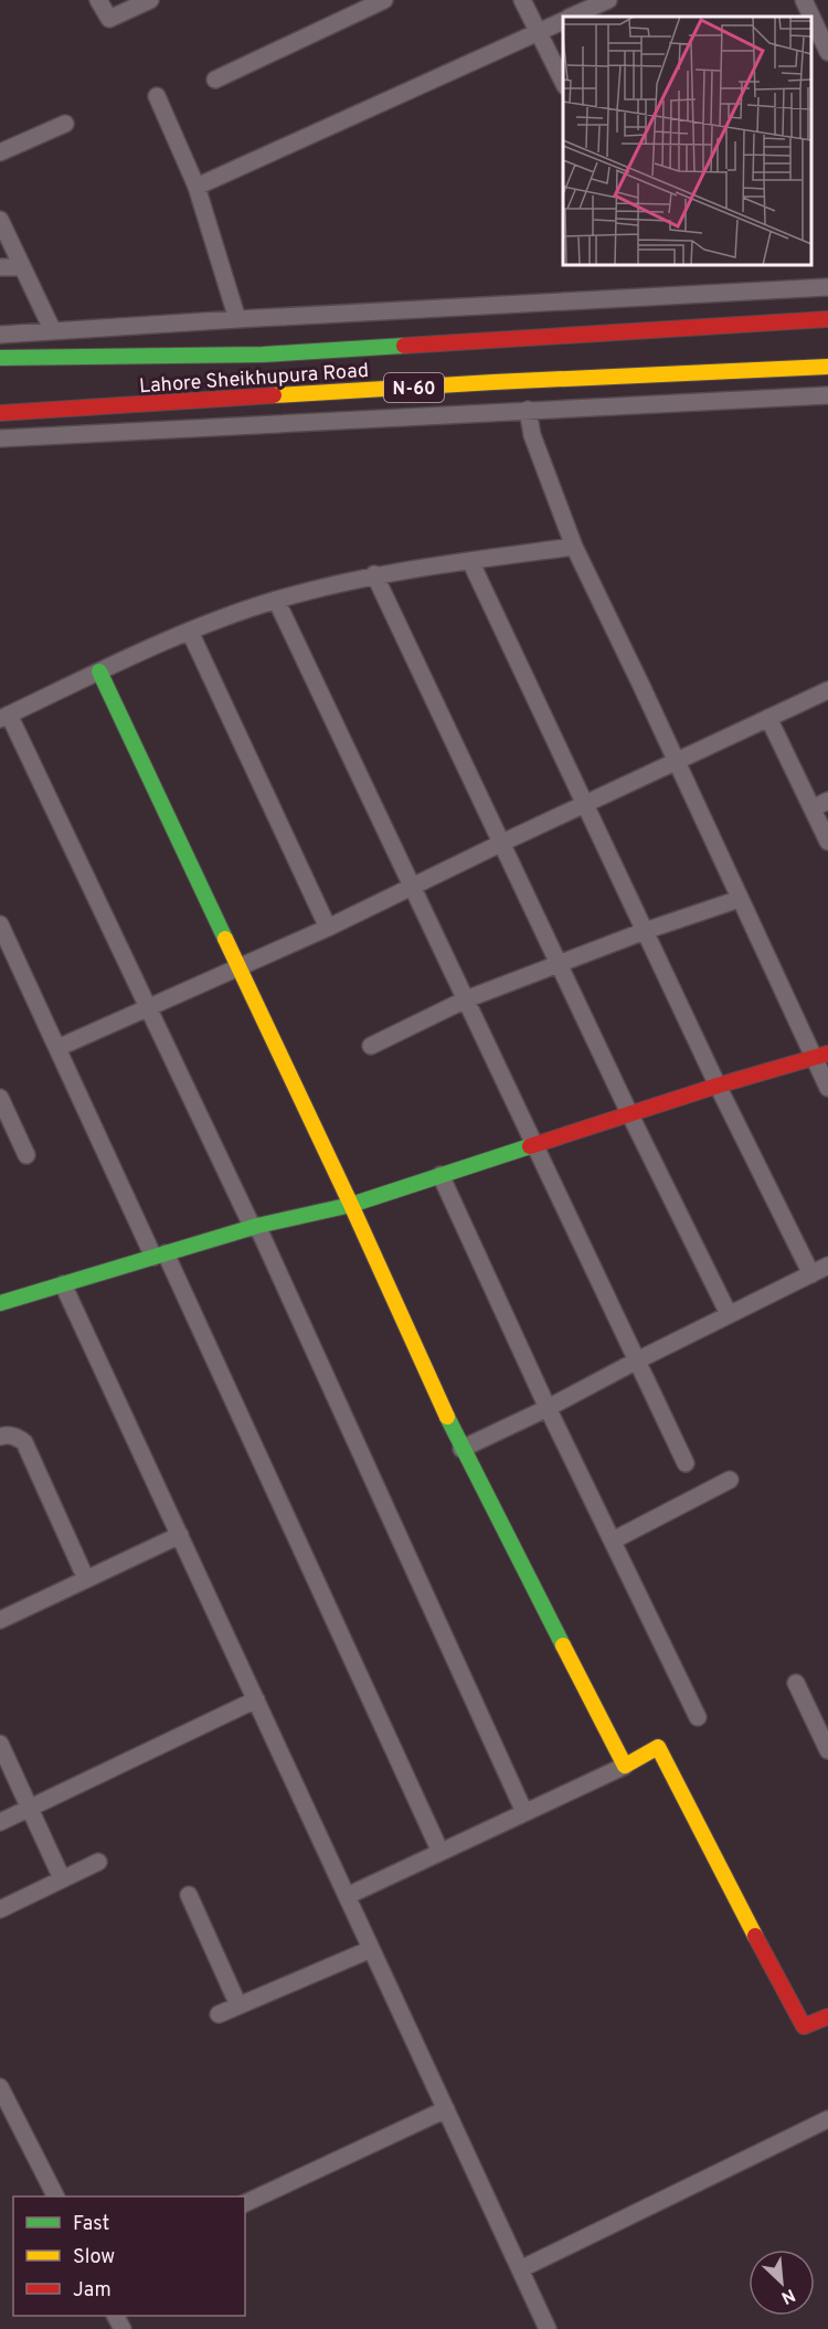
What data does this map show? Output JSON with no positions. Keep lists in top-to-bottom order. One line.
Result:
{"streets":{"main road":["Lahore Sheikhupura Road","N-60"]},"legend":["Fast","Slow","Jam"],"north":"bottom right"}
